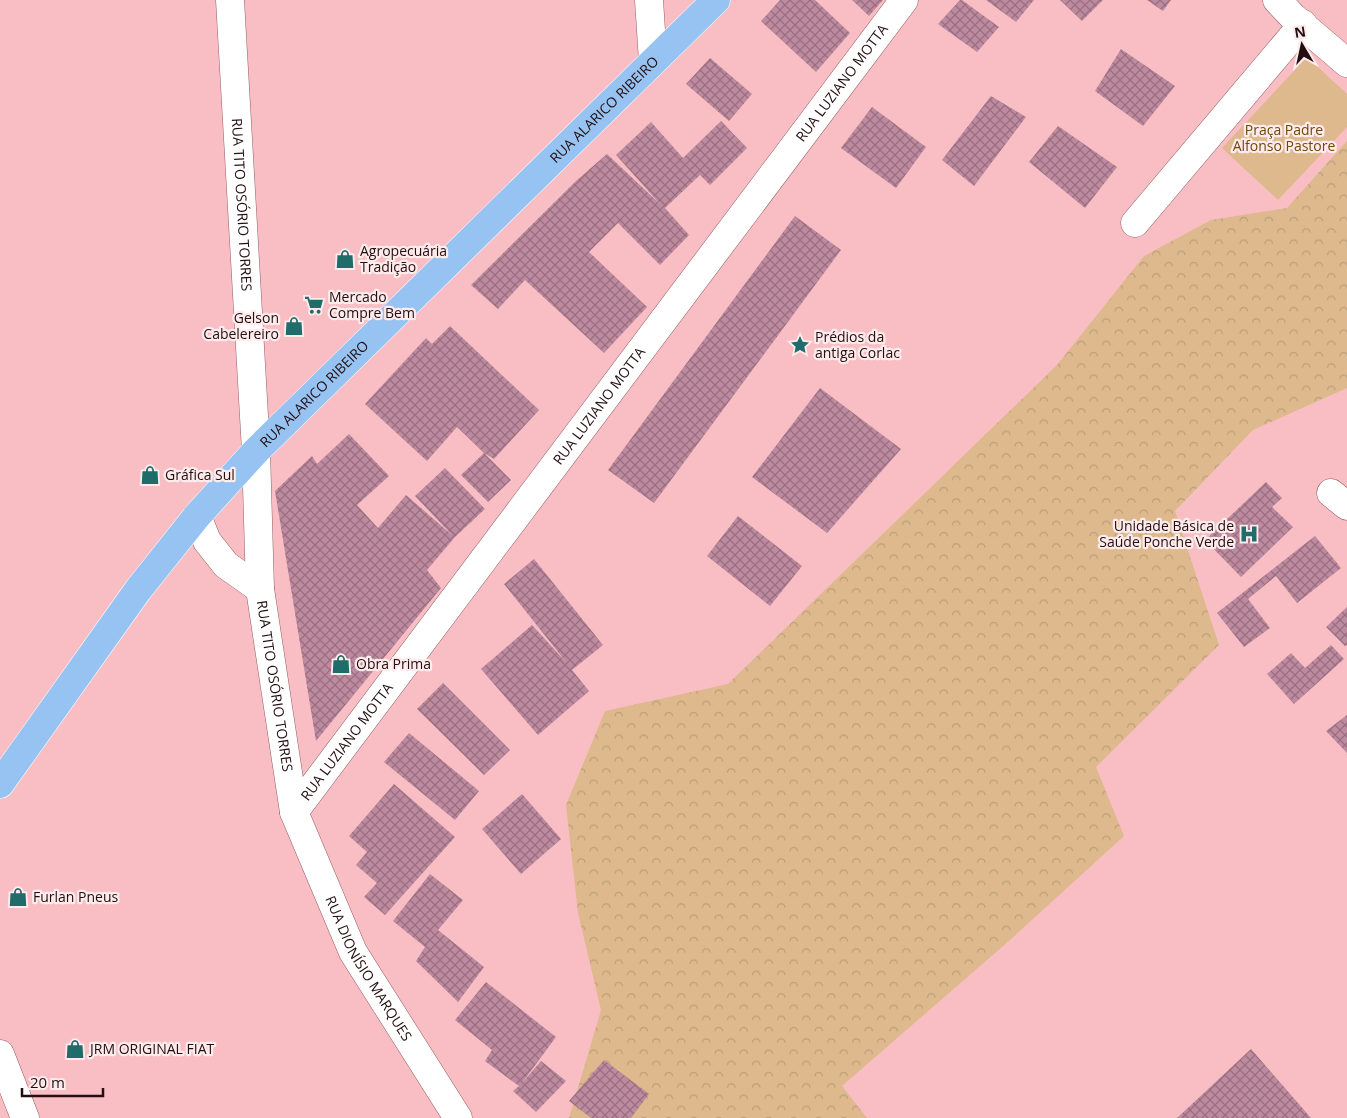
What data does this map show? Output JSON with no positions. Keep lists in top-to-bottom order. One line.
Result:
{"streets":{"main road":["RUA ALARICO RIBEIRO"],"street":["RUA LUZIANO MOTTA","RUA TITO OSÓRIO TORRES","RUA DIONÍSIO MARQUES"]},"crossings":[["RUA LUZIANO MOTTA","RUA TITO OSÓRIO TORRES"],["RUA LUZIANO MOTTA","RUA DIONÍSIO MARQUES"],["RUA ALARICO RIBEIRO","RUA TITO OSÓRIO TORRES"],["RUA TITO OSÓRIO TORRES","RUA DIONÍSIO MARQUES"]],"parks":["Praça Padre Alfonso Pastore"],"places":{"shop":["Agropecuária Tradição","Gelson Cabelereiro","Gráfica Sul","Obra Prima","Furlan Pneus","JRM ORIGINAL FIAT"],"supermarket":["Mercado Compre Bem"],"place":["Prédios da antiga Corlac"],"hospital":["Unidade Básica de Saúde Ponche Verde"]},"scale_bar":"20 m","north":"top"}
